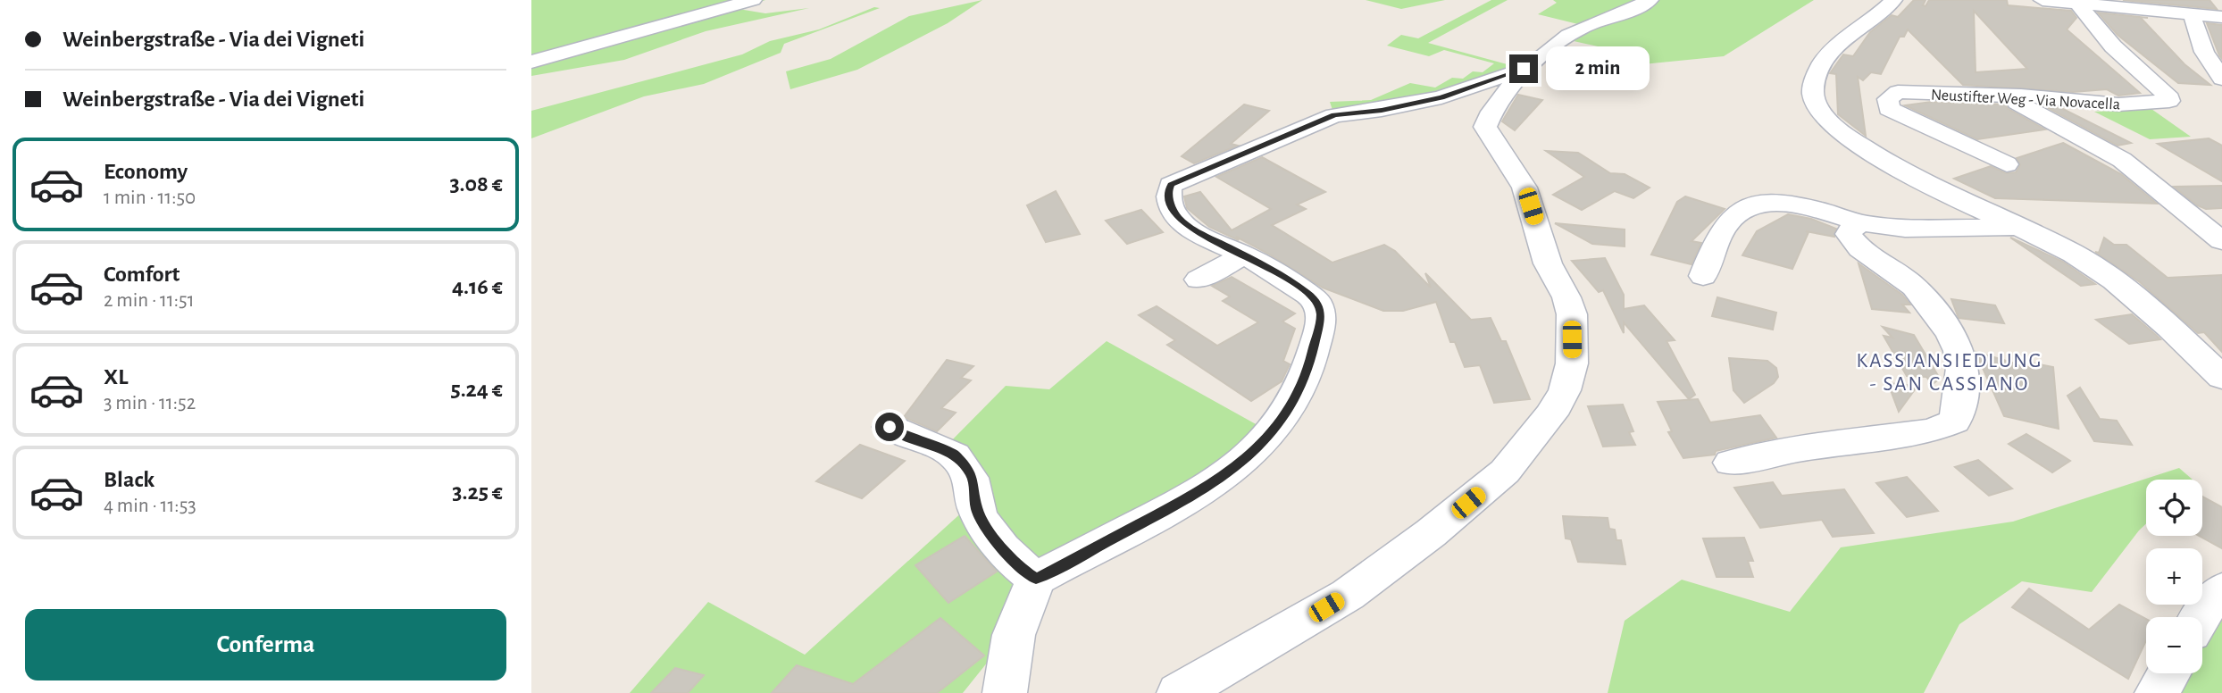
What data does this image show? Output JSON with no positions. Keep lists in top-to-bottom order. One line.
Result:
{"streets":{"street":["Neustifter Weg - Via Novacella"]},"districts":["KASSIANSIEDLUNG - SAN CASSIANO"],"page":{"banner":["Weinbergstraße - Via dei Vigneti","Weinbergstraße - Via dei Vigneti"],"bubble":"2 min","list":[{"name":"Economy","note":"1 min · 11:50","value":"3.08 €"},{"name":"Comfort","note":"2 min · 11:51","value":"4.16 €"},{"name":"XL","note":"3 min · 11:52","value":"5.24 €"},{"name":"Black","note":"4 min · 11:53","value":"3.25 €"}],"map_buttons":["+","−"],"buttons":"Conferma"}}
